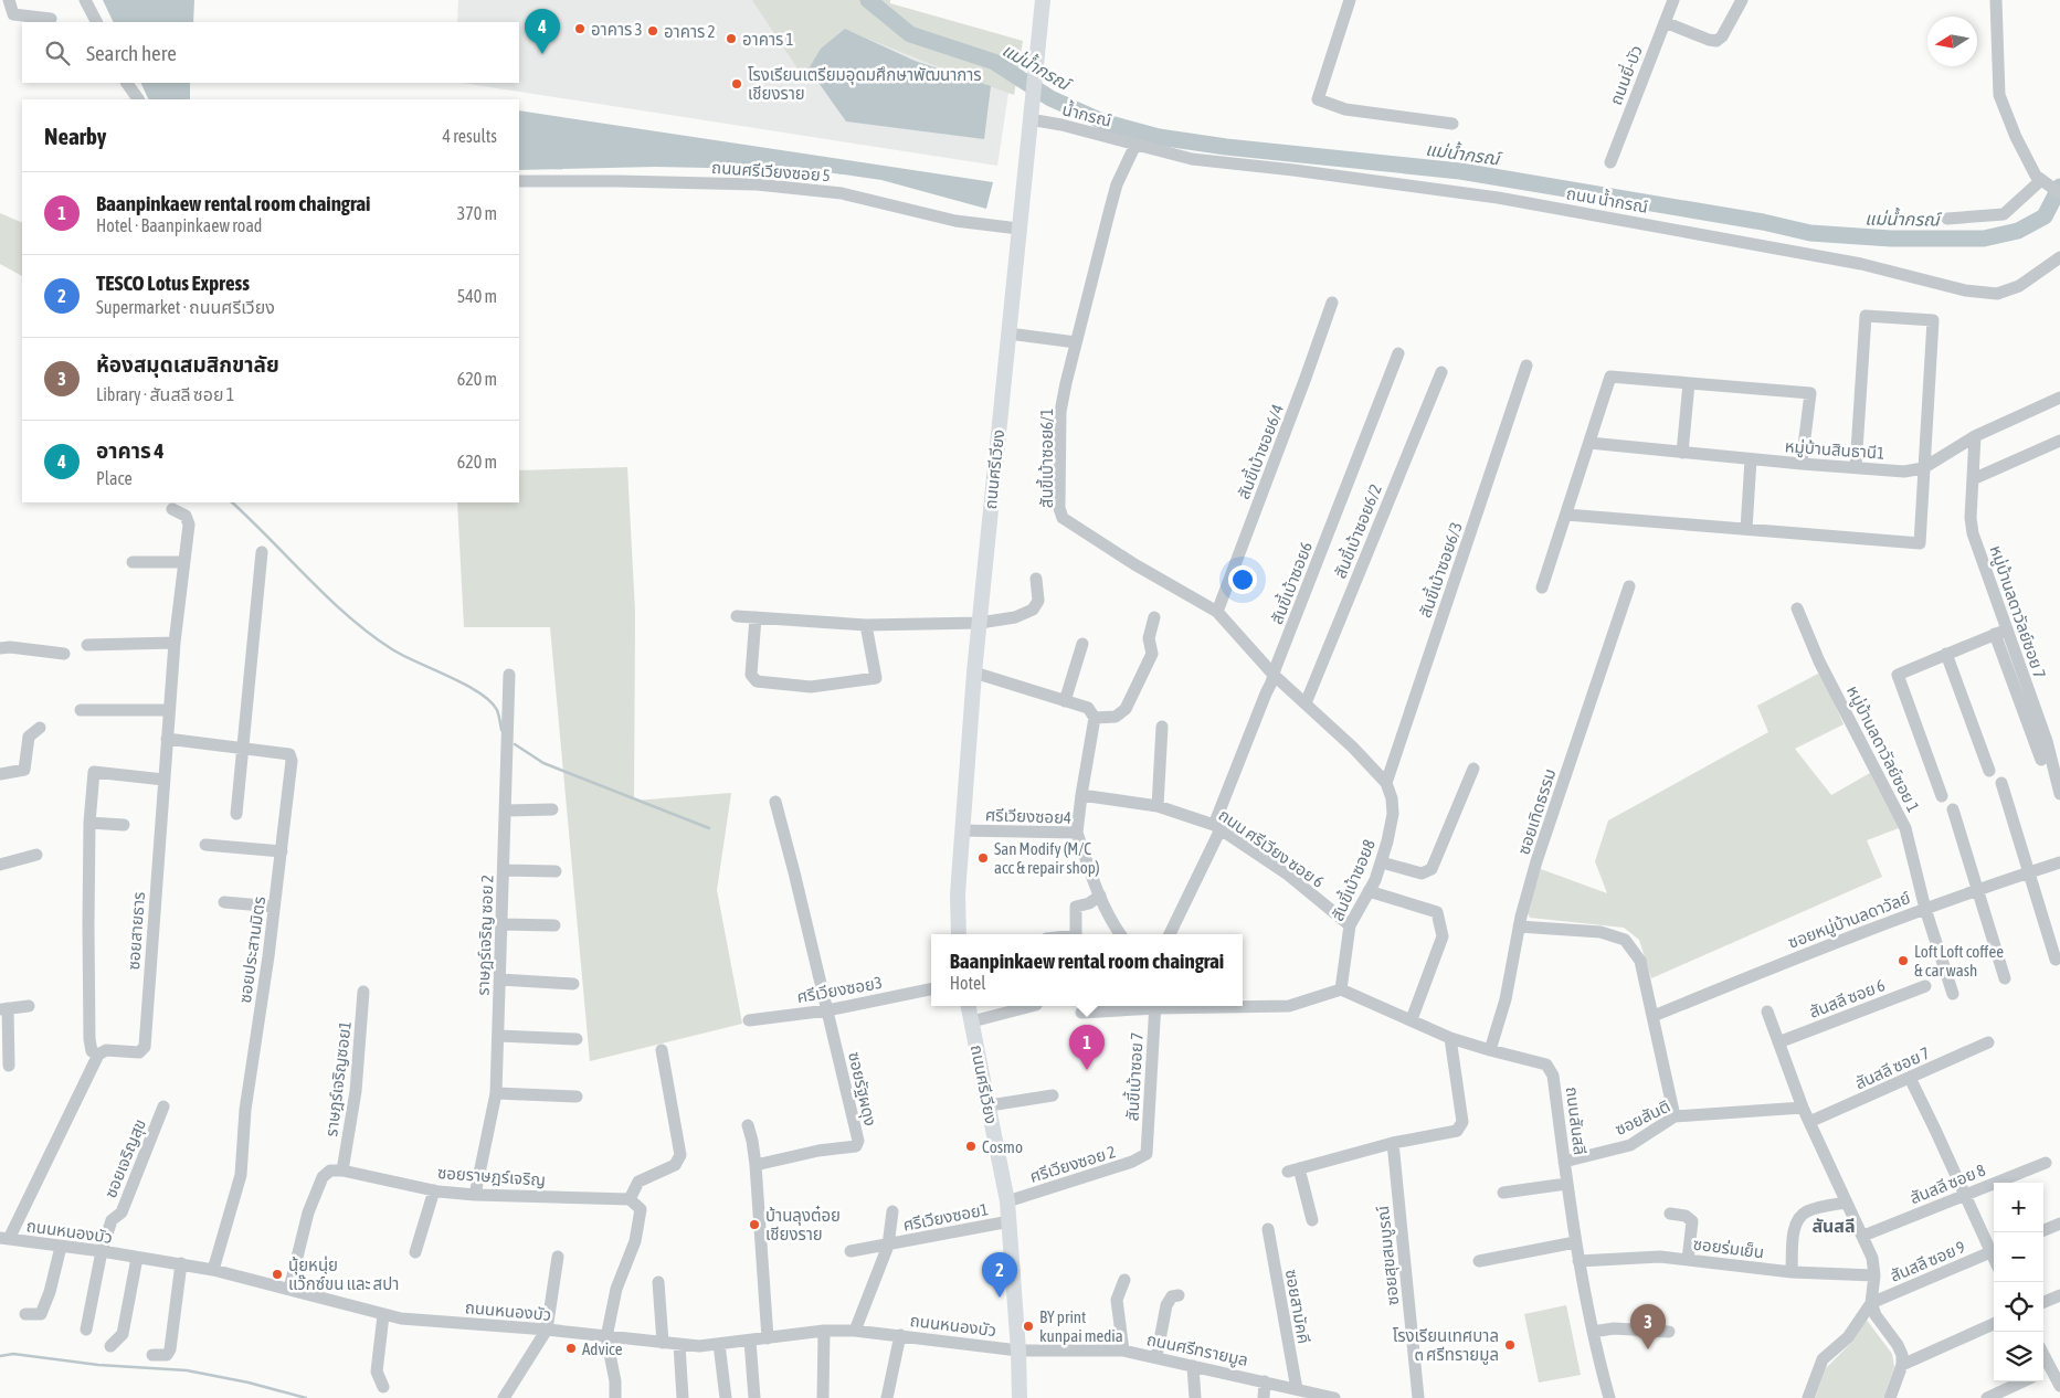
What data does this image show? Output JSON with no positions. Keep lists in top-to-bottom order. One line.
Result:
{"streets":{"main road":["ถนนศรีเวียง"],"street":["ถนนยี่-บัว","น้ำกรณ์","ถนนศรีเวียงซอย 5","ถนน น้ำกรณ์","หมู่บ้านสินธานี1","สันขี้เบ้าซอย6/4","สันขี้เบ้าซอย6/1","สันขี้เบ้าซอย6/2","สันขี้เบ้าซอย6/3","สันขี้เบ้าซอย6","หมู่บ้านลดาวัลย์ซอย 7","หมู่บ้านลดาวัลย์ซอย 1","ซอยเทิดธรรม","ศรีเวียงซอย4","ถนน ศรีเวียง ซอย 6","สันขี้เบ้าซอย8","ซอยหมู่บ้านลดาวัลย์","ซอยสายธาร","ราษฎร์เจริญ ซอย 2","ซอยประสานมิตร","ศรีเวียงซอย3","สันสลี ซอย 6","สันสลี ซอย 7","สันขี้เบ้าซอย 7","ราษฎร์เจริญซอย1","ซอยรัฐผดุง","ซอยสันติ","ถนนสันสลี","ซอยเจริญสุข","ศรีเวียงซอย 2","ซอยราษฎร์เจริญ","สันสลี ซอย 8","ศรีเวียงซอย1","ถนนหนองบัว","ซอยร่มเย็น","ซอยสุขสมบูรณ์","สันสลี ซอย 9","ซอยสามัคคี","ถนนศรีทรายมูล"]},"crossings":[["น้ำกรณ์","ถนน น้ำกรณ์"],["น้ำกรณ์","สันขี้เบ้าซอย6/1"],["น้ำกรณ์","ถนนศรีเวียง"],["ถนนศรีเวียงซอย 5","ถนนศรีเวียง"],["ถนน น้ำกรณ์","สันขี้เบ้าซอย6/1"],["หมู่บ้านสินธานี1","หมู่บ้านลดาวัลย์ซอย 7"],["สันขี้เบ้าซอย6/4","สันขี้เบ้าซอย6/1"],["สันขี้เบ้าซอย6/1","สันขี้เบ้าซอย6/2"],["สันขี้เบ้าซอย6/1","สันขี้เบ้าซอย6/3"],["สันขี้เบ้าซอย6/1","สันขี้เบ้าซอย6"],["สันขี้เบ้าซอย6/1","สันขี้เบ้าซอย8"],["ถนนศรีเวียง","ศรีเวียงซอย4"],["ถนนศรีเวียง","ศรีเวียงซอย 2"],["ถนนศรีเวียง","ศรีเวียงซอย1"],["ถนนศรีเวียง","ถนนหนองบัว"],["ถนนศรีเวียง","ถนนศรีทรายมูล"],["สันขี้เบ้าซอย6/3","สันขี้เบ้าซอย8"],["สันขี้เบ้าซอย6","ถนน ศรีเวียง ซอย 6"],["หมู่บ้านลดาวัลย์ซอย 1","ซอยหมู่บ้านลดาวัลย์"],["ซอยเทิดธรรม","ถนนสันสลี"],["ถนน ศรีเวียง ซอย 6","สันขี้เบ้าซอย8"],["สันขี้เบ้าซอย8","ถนนสันสลี"],["ซอยสายธาร","ซอยประสานมิตร"],["ราษฎร์เจริญ ซอย 2","ซอยราษฎร์เจริญ"],["ซอยประสานมิตร","ถนนหนองบัว"],["ศรีเวียงซอย3","ซอยรัฐผดุง"],["สันขี้เบ้าซอย 7","ศรีเวียงซอย 2"],["ราษฎร์เจริญซอย1","ซอยราษฎร์เจริญ"],["ซอยสันติ","ถนนสันสลี"],["ถนนสันสลี","ซอยร่มเย็น"],["ซอยเจริญสุข","ถนนหนองบัว"],["ถนนหนองบัว","ถนนศรีทรายมูล"],["ซอยสามัคคี","ถนนศรีทรายมูล"]],"districts":["สันสลี"],"water":["แม่น้ำกรณ์"],"places":["อาคาร 3","อาคาร 2","อาคาร 1","โรงเรียนเตรียมอุดมศึกษาพัฒนาการ เชียงราย","San Modify (M/C acc & repair shop)","Loft Loft coffee & car wash","Cosmo","บ้านลุงต๋อย เชียงราย","นุ้ยหนุ่ย แว๊กซ์ขน และ สปา","BY print kunpai media","โรงเรียนเทศบาล ๓ ศรีทรายมูล","Advice"],"north":"left","page":{"pins":["4","1","2","3"],"search":"Search here","heading":["Nearby","4 results"],"list":[{"mark":"1","name":"Baanpinkaew rental room chaingrai","note":"Hotel · Baanpinkaew road","value":"370 m"},{"mark":"2","name":"TESCO Lotus Express","note":"Supermarket · ถนนศรีเวียง","value":"540 m"},{"mark":"3","name":"ห้องสมุดเสมสิกขาลัย","note":"Library · สันสลี ซอย 1","value":"620 m"},{"mark":"4","name":"อาคาร 4","note":"Place","value":"620 m"}],"popup":["Baanpinkaew rental room chaingrai","Hotel"],"map_buttons":["+","−"]}}
